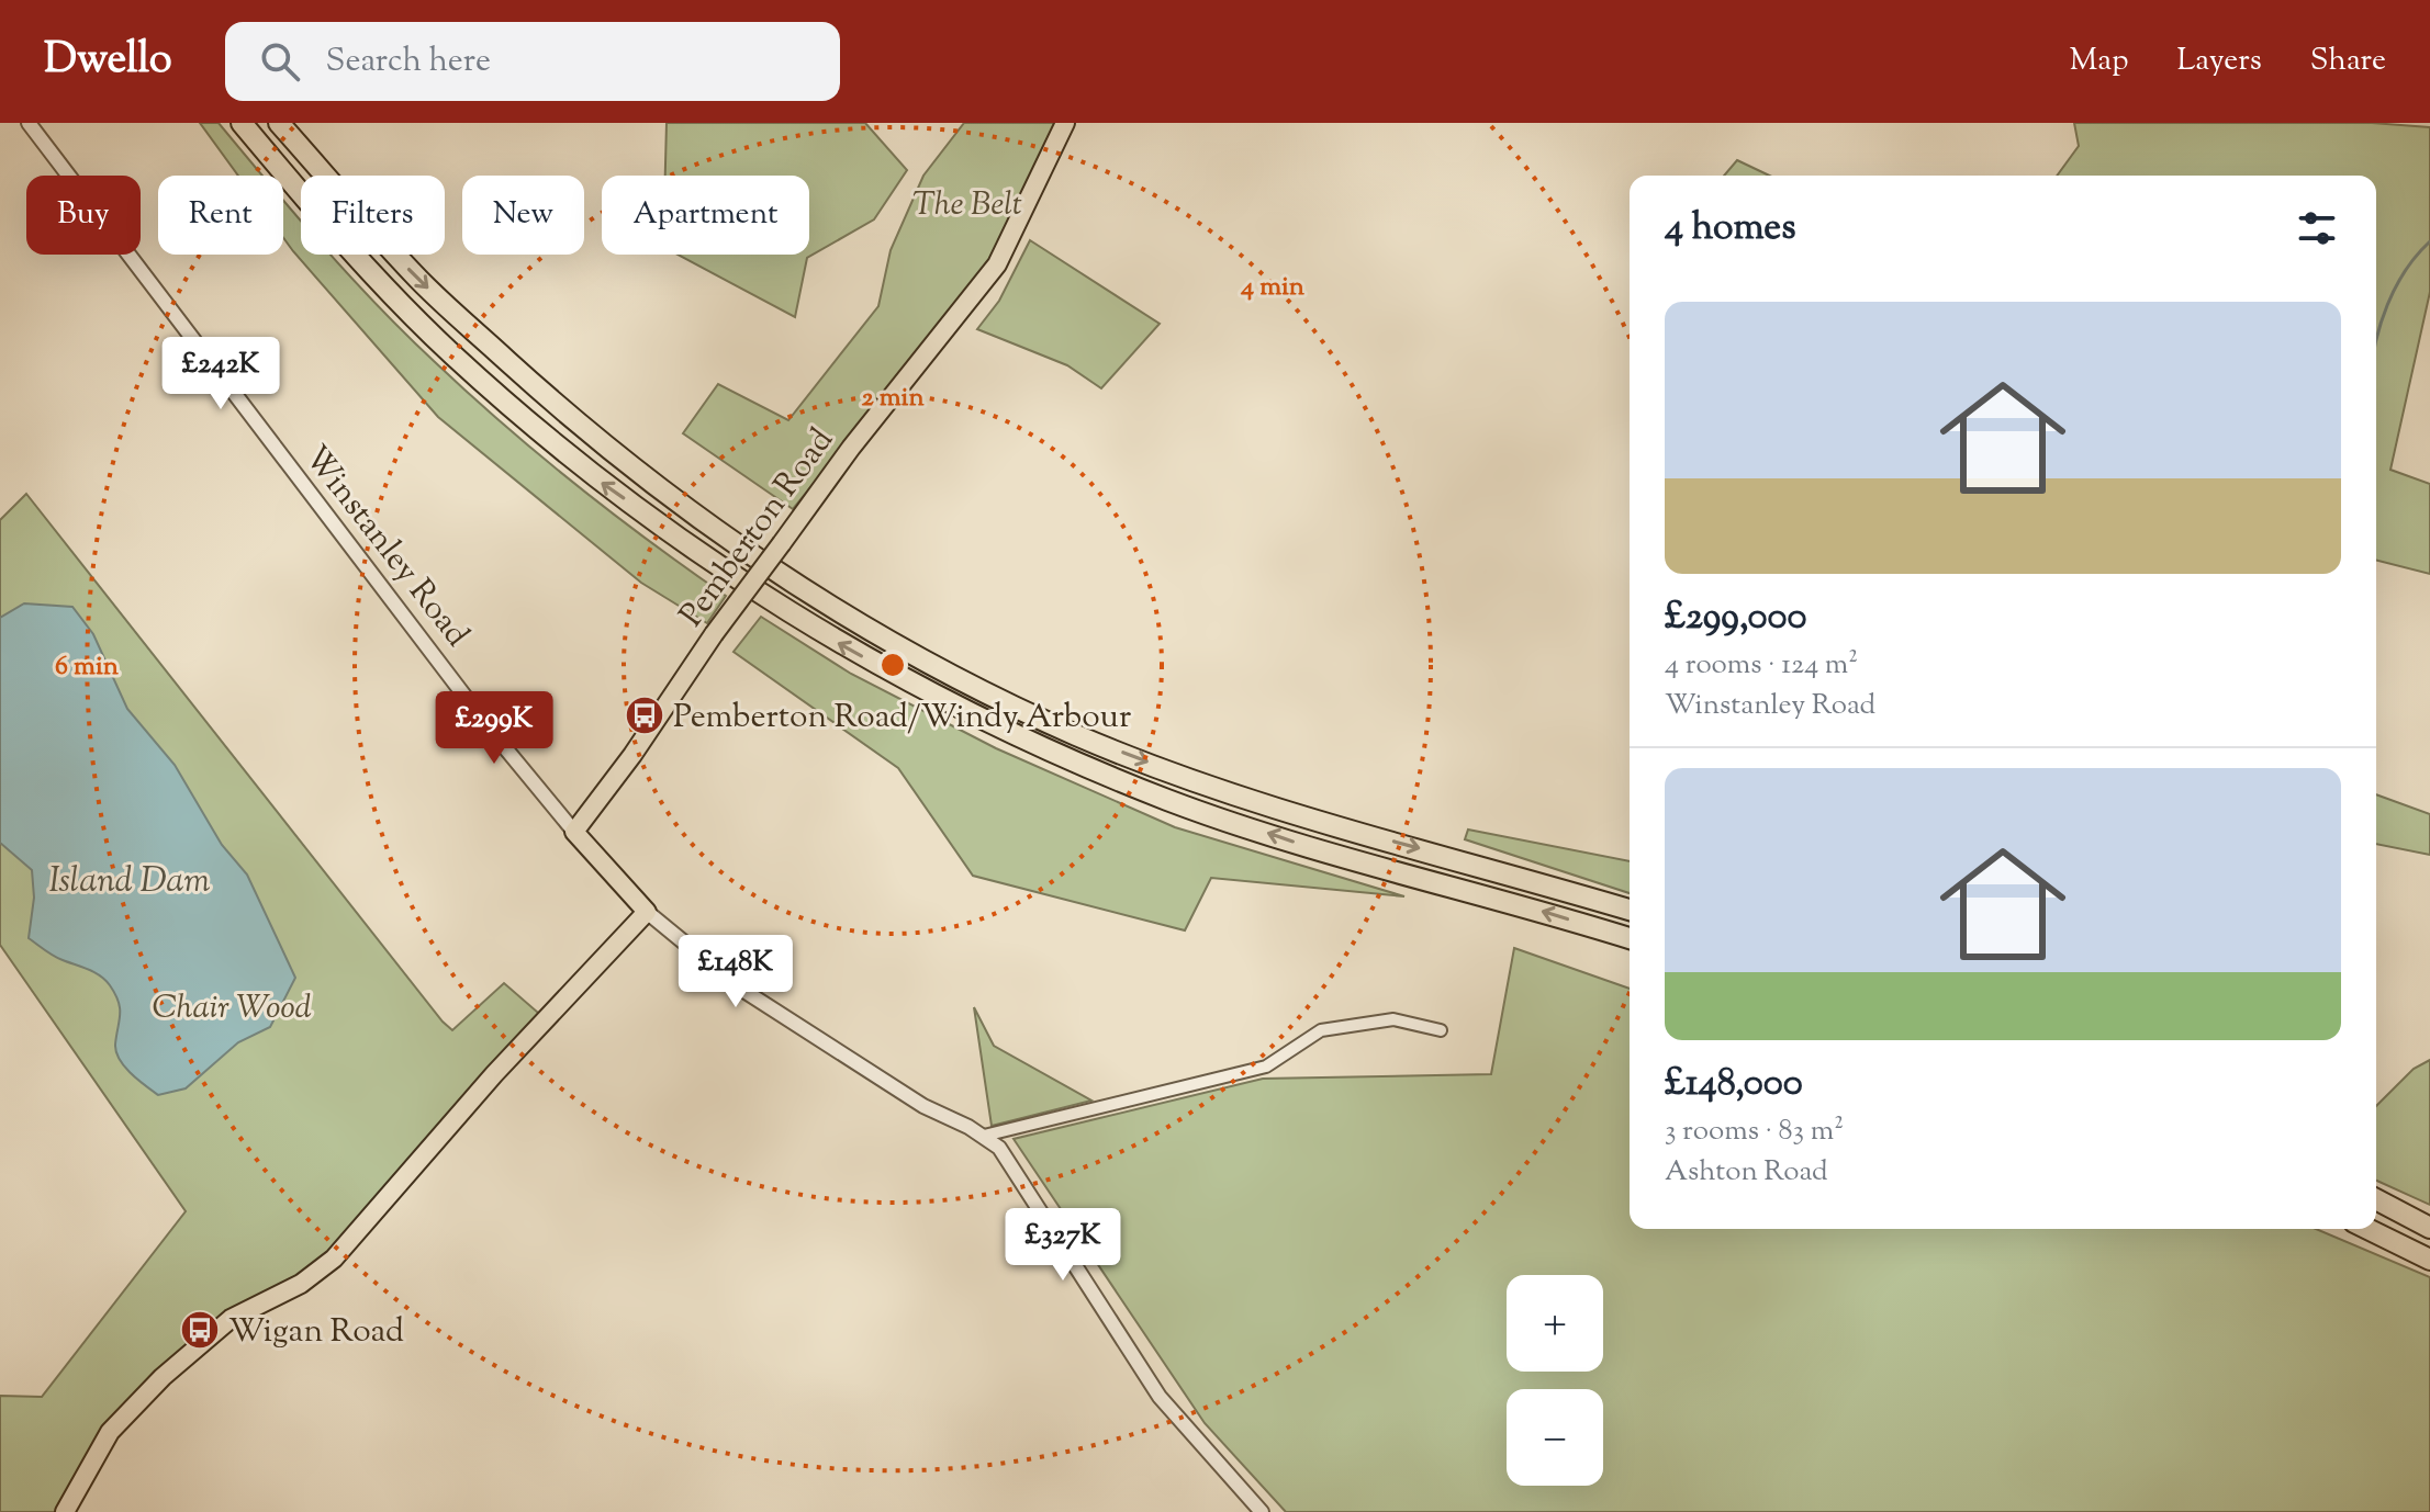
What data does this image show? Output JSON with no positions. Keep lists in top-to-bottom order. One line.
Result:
{"streets":{"main road":["Pemberton Road","Winstanley Road"]},"crossings":[["Pemberton Road","Winstanley Road"]],"water":["Island Dam"],"parks":["The Belt","Chair Wood"],"places":{"bus stop":["Pemberton Road/Windy Arbour","Wigan Road"]},"page":{"header":"Dwello","search":"Search here","nav":["Map","Layers","Share"],"chip":["Buy","Rent","Filters","New","Apartment"],"heading":"4 homes","list":[{"name":"£299,000","note":"4 rooms · 124 m² · Winstanley Road"},{"name":"£148,000","note":"3 rooms · 83 m² · Ashton Road"}],"price":["£242K","£299K","£148K","£327K"],"map_buttons":["+","−"]},"rings":["4 min","2 min","6 min"]}
